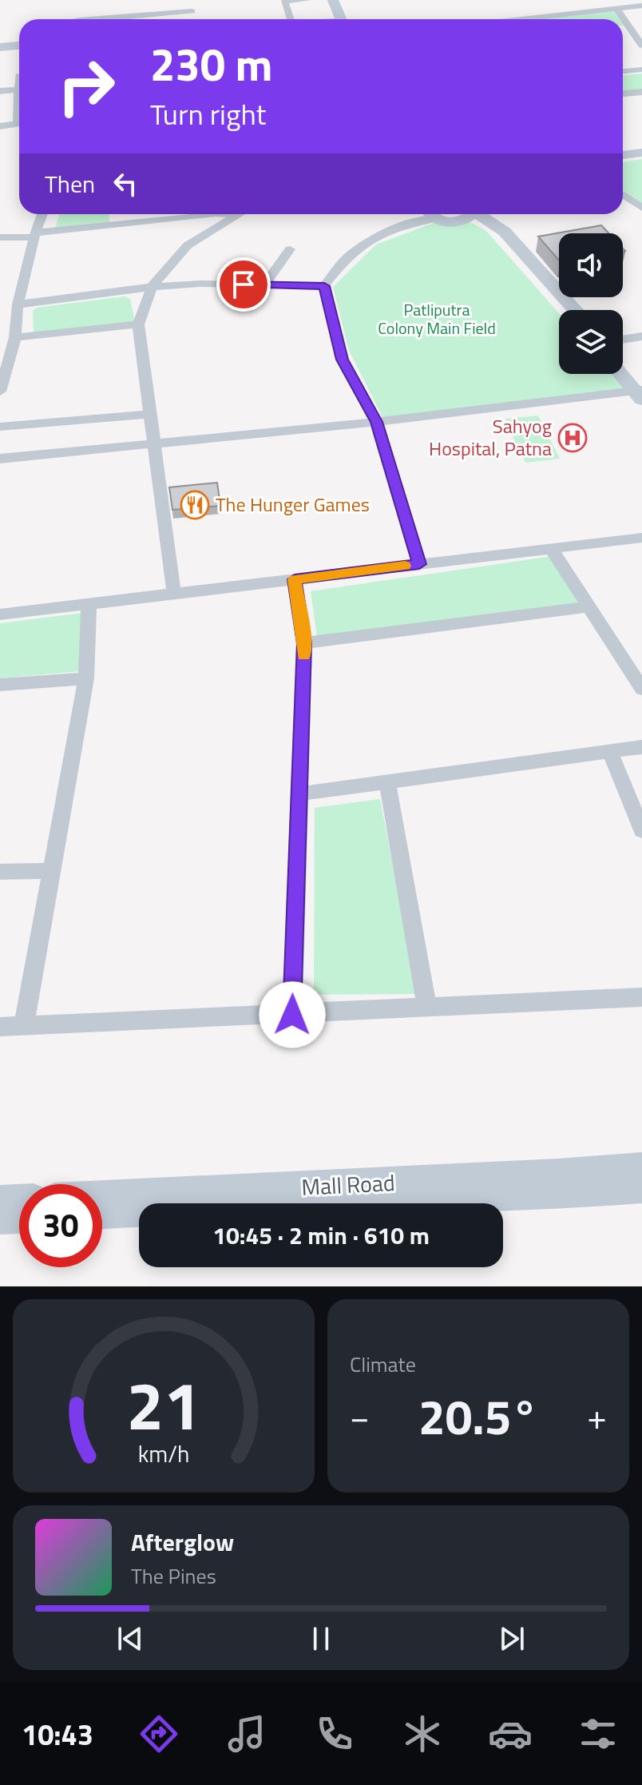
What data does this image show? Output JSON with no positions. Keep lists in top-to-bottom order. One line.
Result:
{"parks":["Patliputra Colony Main Field"],"places":{"hospital":["Sahyog Hospital, Patna"],"restaurant":["The Hunger Games"]},"page":{"turn":["230 m","Turn right"],"then":"Then","limit":"30","trip":"10:45 · 2 min · 610 m","tile":"Climate","heat":["−","20.5°","+"],"song":["Afterglow","The Pines"],"tabs":"10:43","gauge":["21","km/h"]}}
